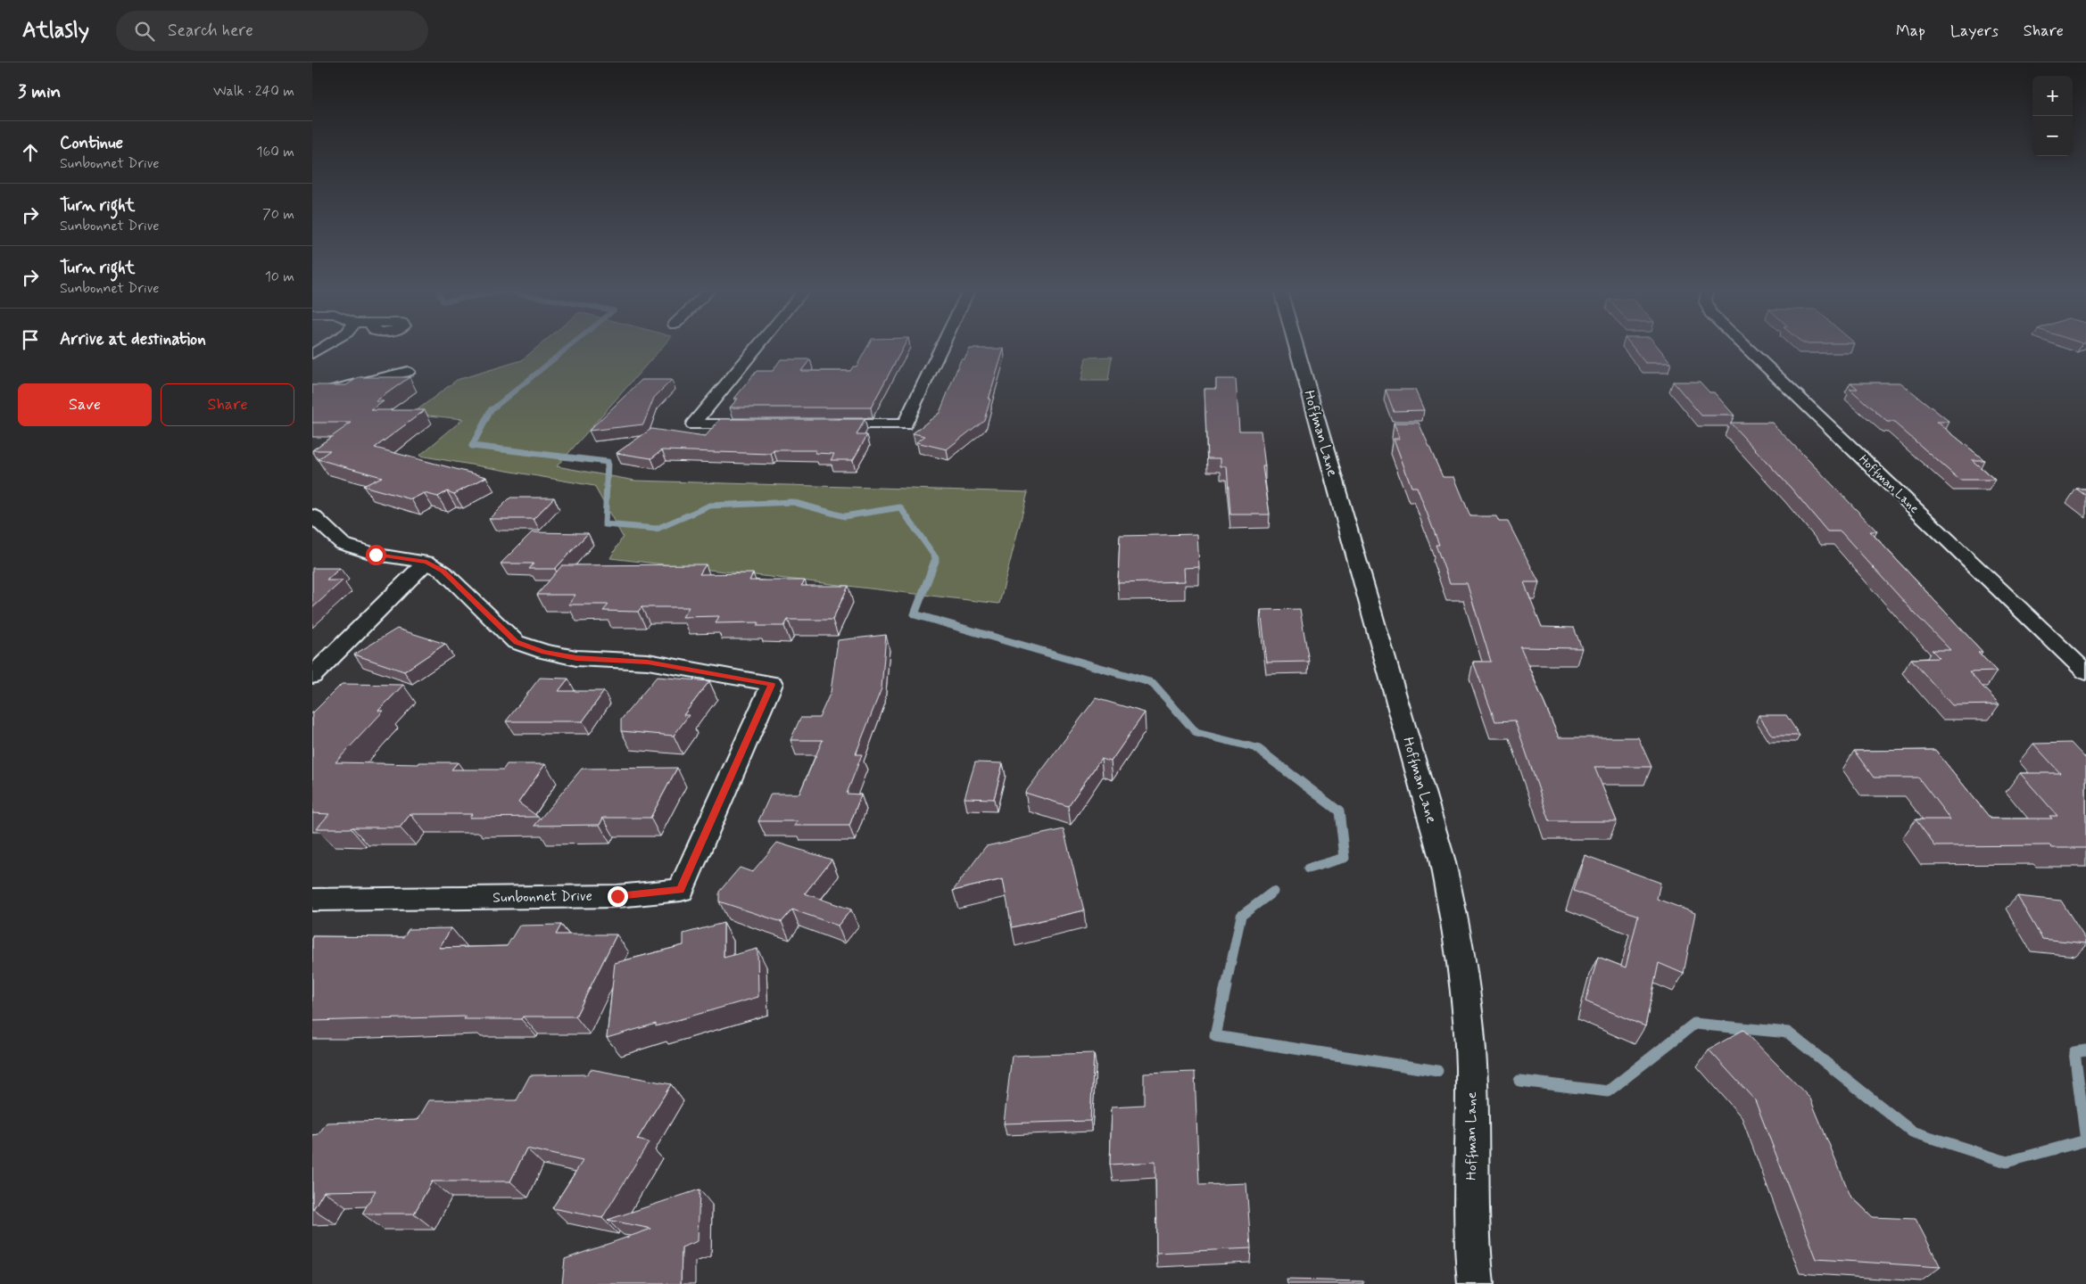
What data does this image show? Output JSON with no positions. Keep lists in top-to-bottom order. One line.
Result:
{"streets":{"street":["Hoffman Lane","Sunbonnet Drive"]},"page":{"header":"Atlasly","search":"Search here","nav":["Map","Layers","Share"],"heading":["3 min","Walk · 240 m"],"map_buttons":["+","−"],"list":[["Continue","Sunbonnet Drive","160 m"],["Turn right","Sunbonnet Drive","70 m"],["Turn right","Sunbonnet Drive","10 m"],"Arrive at destination"],"buttons":["Save","Share"]}}
